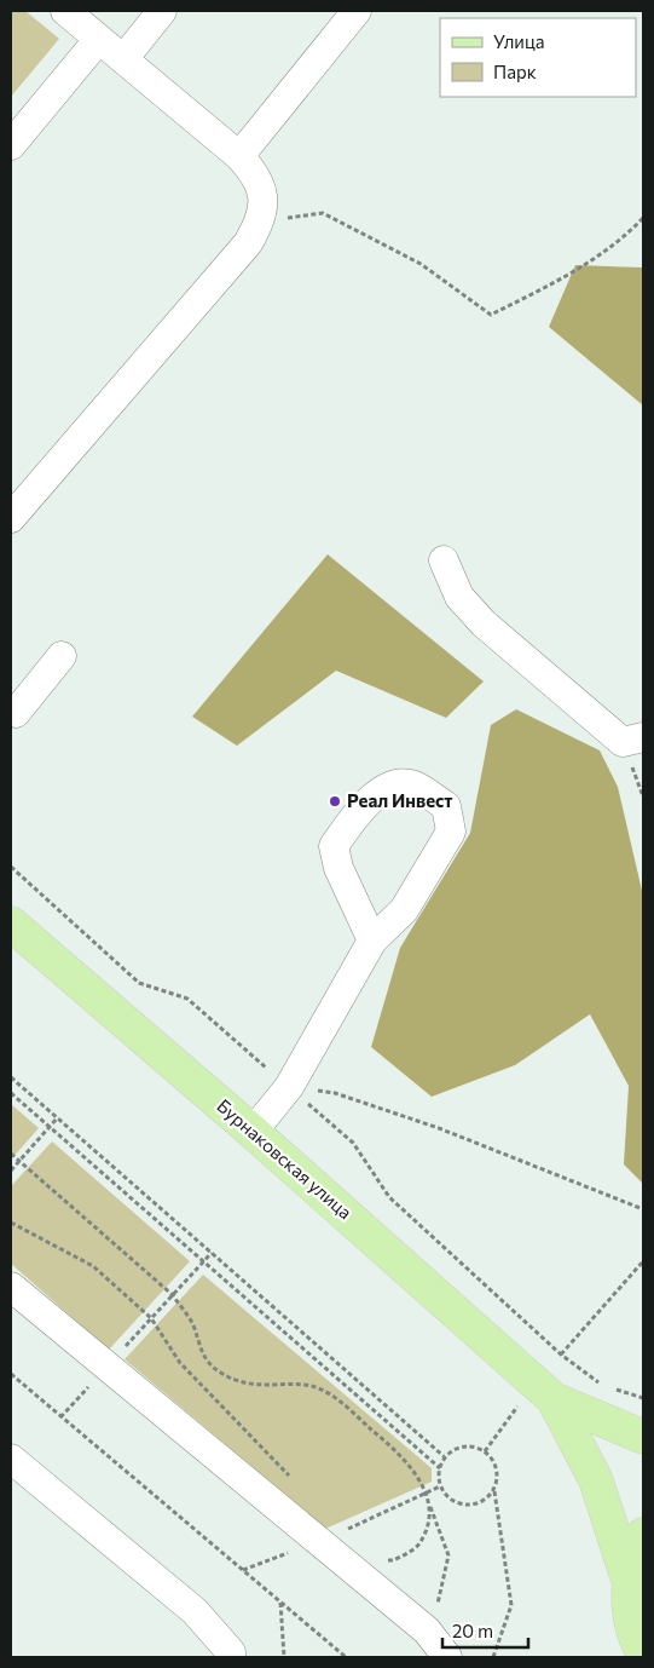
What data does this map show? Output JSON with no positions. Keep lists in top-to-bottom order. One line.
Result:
{"streets":{"main road":["Бурнаковская улица"]},"places":["Реал Инвест"],"legend":["Улица","Парк"],"scale_bar":"20 m"}
